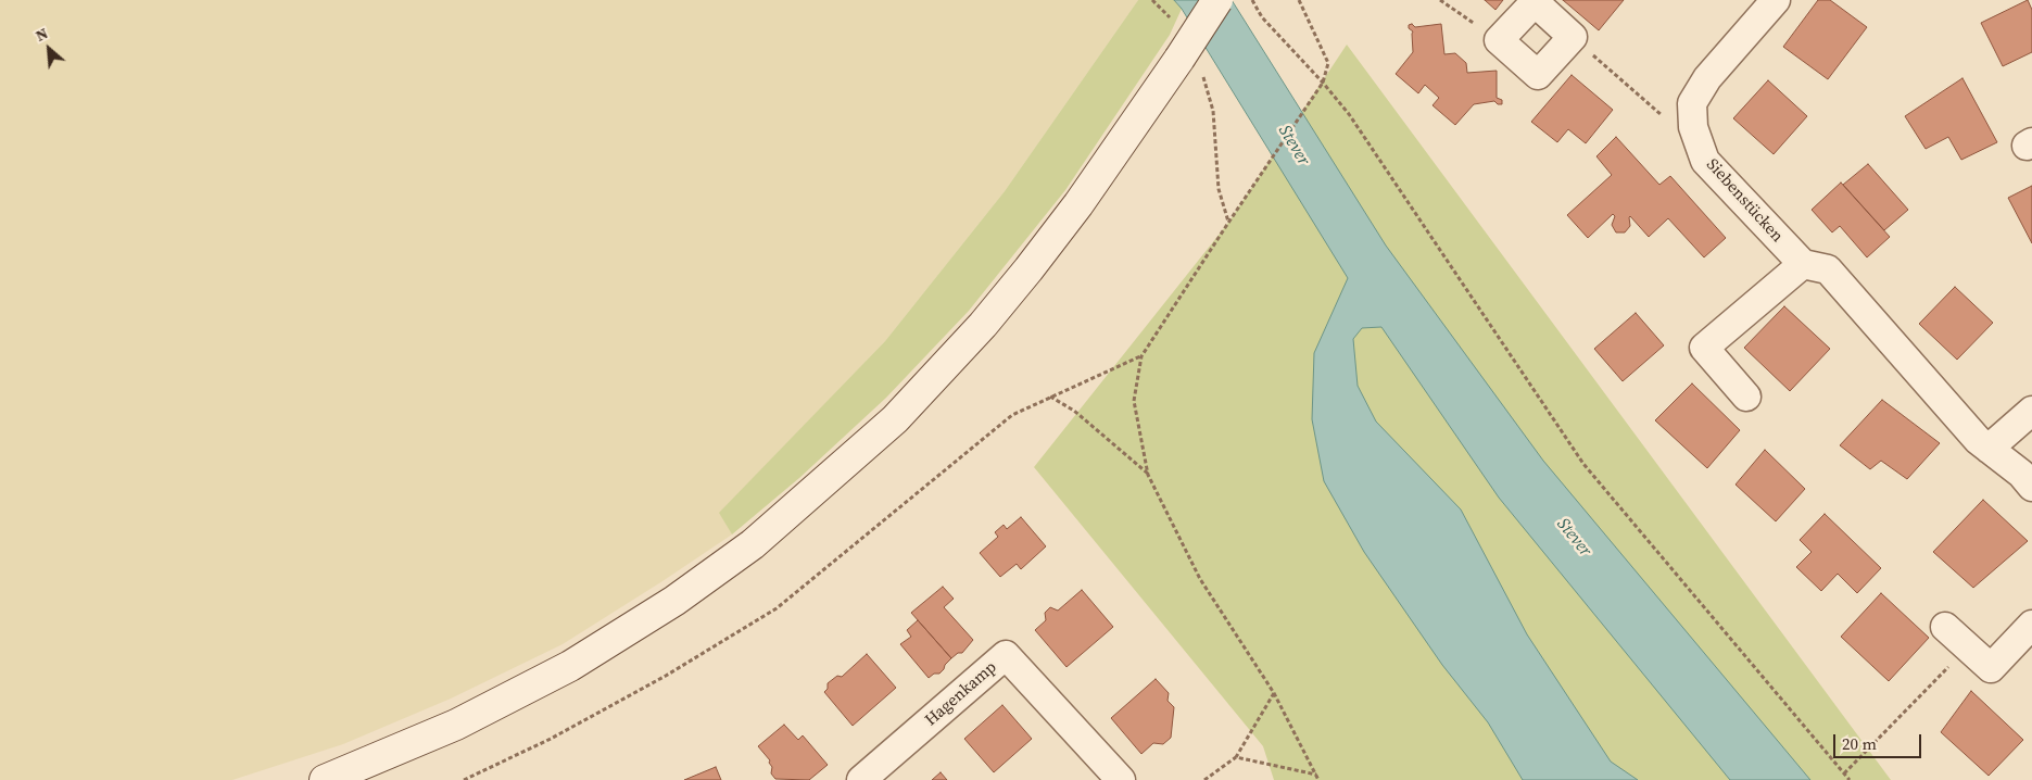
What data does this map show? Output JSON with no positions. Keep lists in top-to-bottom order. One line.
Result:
{"streets":{"street":["Siebenstücken","Hagenkamp"]},"water":["Stever"],"scale_bar":"20 m","north":"top left"}
